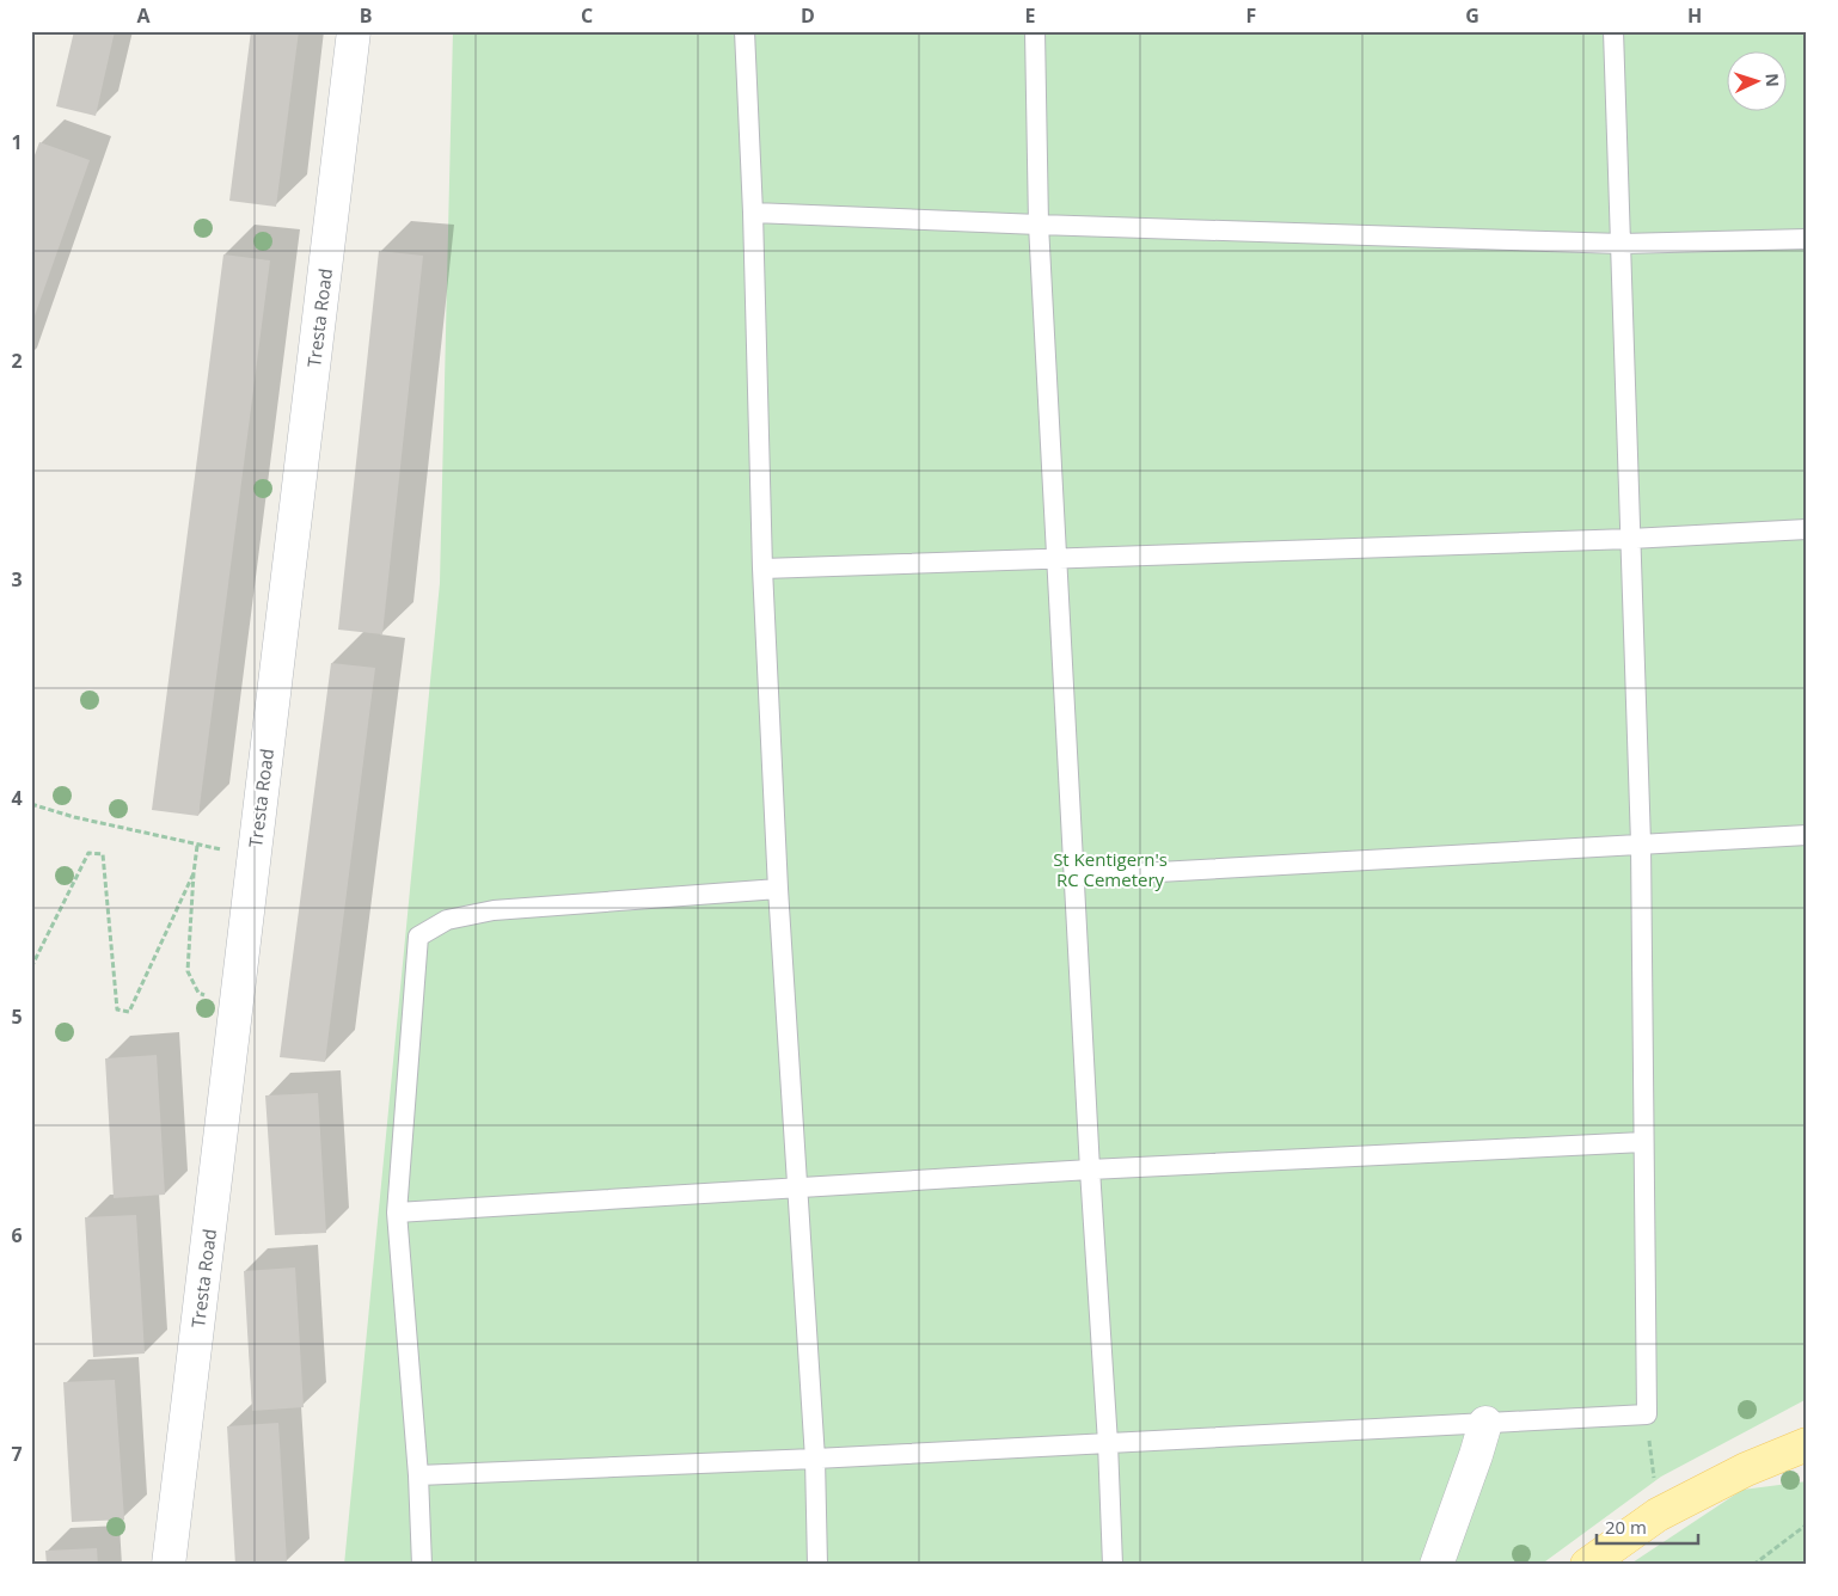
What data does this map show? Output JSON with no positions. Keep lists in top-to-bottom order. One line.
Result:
{"streets":{"street":["Tresta Road"]},"parks":["St Kentigern's RC Cemetery"],"scale_bar":"20 m","north":"right","grid":{"columns":["A","B","C","D","E","F","G","H"],"rows":["1","2","3","4","5","6","7"]}}
